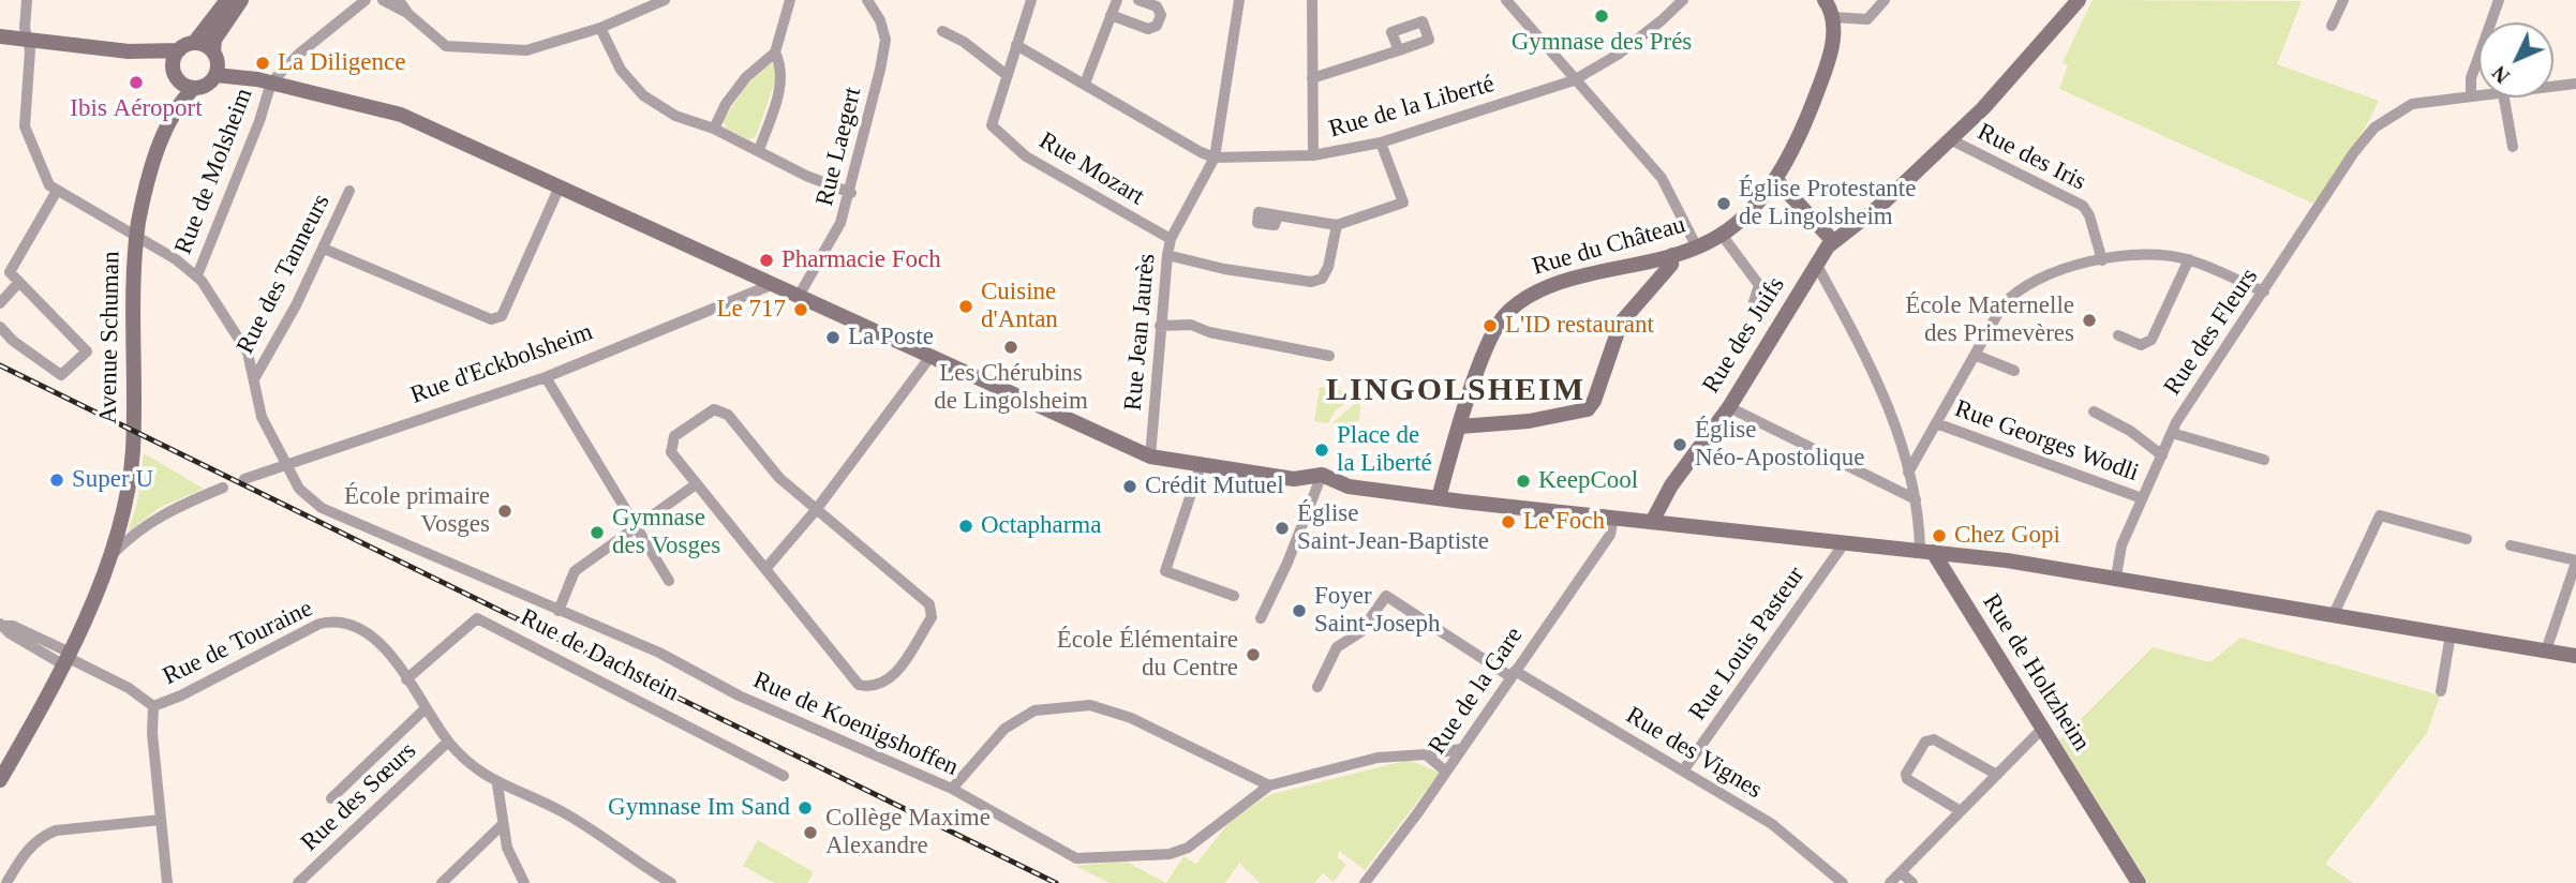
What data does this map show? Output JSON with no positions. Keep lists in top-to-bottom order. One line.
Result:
{"streets":{"main road":["Rue du Château","Rue des Juifs","Avenue Schuman","Rue de Holtzheim"],"street":["Rue de la Liberté","Rue Laegert","Rue des Iris","Rue Mozart","Rue de Molsheim","Rue des Tanneurs","Rue Jean Jaurès","Rue des Fleurs","Rue d'Eckbolsheim","Rue Georges Wodli","Rue de Touraine","Rue Louis Pasteur","Rue de Dachstein","Rue de la Gare","Rue de Koenigshoffen","Rue des Vignes","Rue des Sœurs"]},"crossings":[["Rue de la Liberté","Rue Jean Jaurès"],["Rue des Iris","Rue des Juifs"],["Rue Mozart","Rue Jean Jaurès"],["Rue de Molsheim","Rue des Tanneurs"],["Rue de Molsheim","Avenue Schuman"],["Rue de Molsheim","Rue d'Eckbolsheim"],["Rue de Molsheim","Rue de Koenigshoffen"],["Rue des Fleurs","Rue Georges Wodli"],["Rue d'Eckbolsheim","Rue de Koenigshoffen"],["Rue de Touraine","Rue de Dachstein"],["Rue de Touraine","Rue des Sœurs"],["Rue Louis Pasteur","Rue des Vignes"],["Rue de la Gare","Rue de Koenigshoffen"],["Rue de la Gare","Rue des Vignes"]],"districts":["LINGOLSHEIM"],"places":["Gymnase des Prés","La Diligence","Ibis Aéroport","Église Protestante de Lingolsheim","Pharmacie Foch","Cuisine d'Antan","Le 717","École Maternelle des Primevères","L'ID restaurant","La Poste","Les Chérubins de Lingolsheim","Église Néo-Apostolique","Place de la Liberté","Super U","KeepCool","Crédit Mutuel","École primaire Vosges","Le Foch","Octapharma","Église Saint-Jean-Baptiste","Gymnase des Vosges","Chez Gopi","Foyer Saint-Joseph","École Élémentaire du Centre","Gymnase Im Sand","Collège Maxime Alexandre"],"north":"bottom left"}
